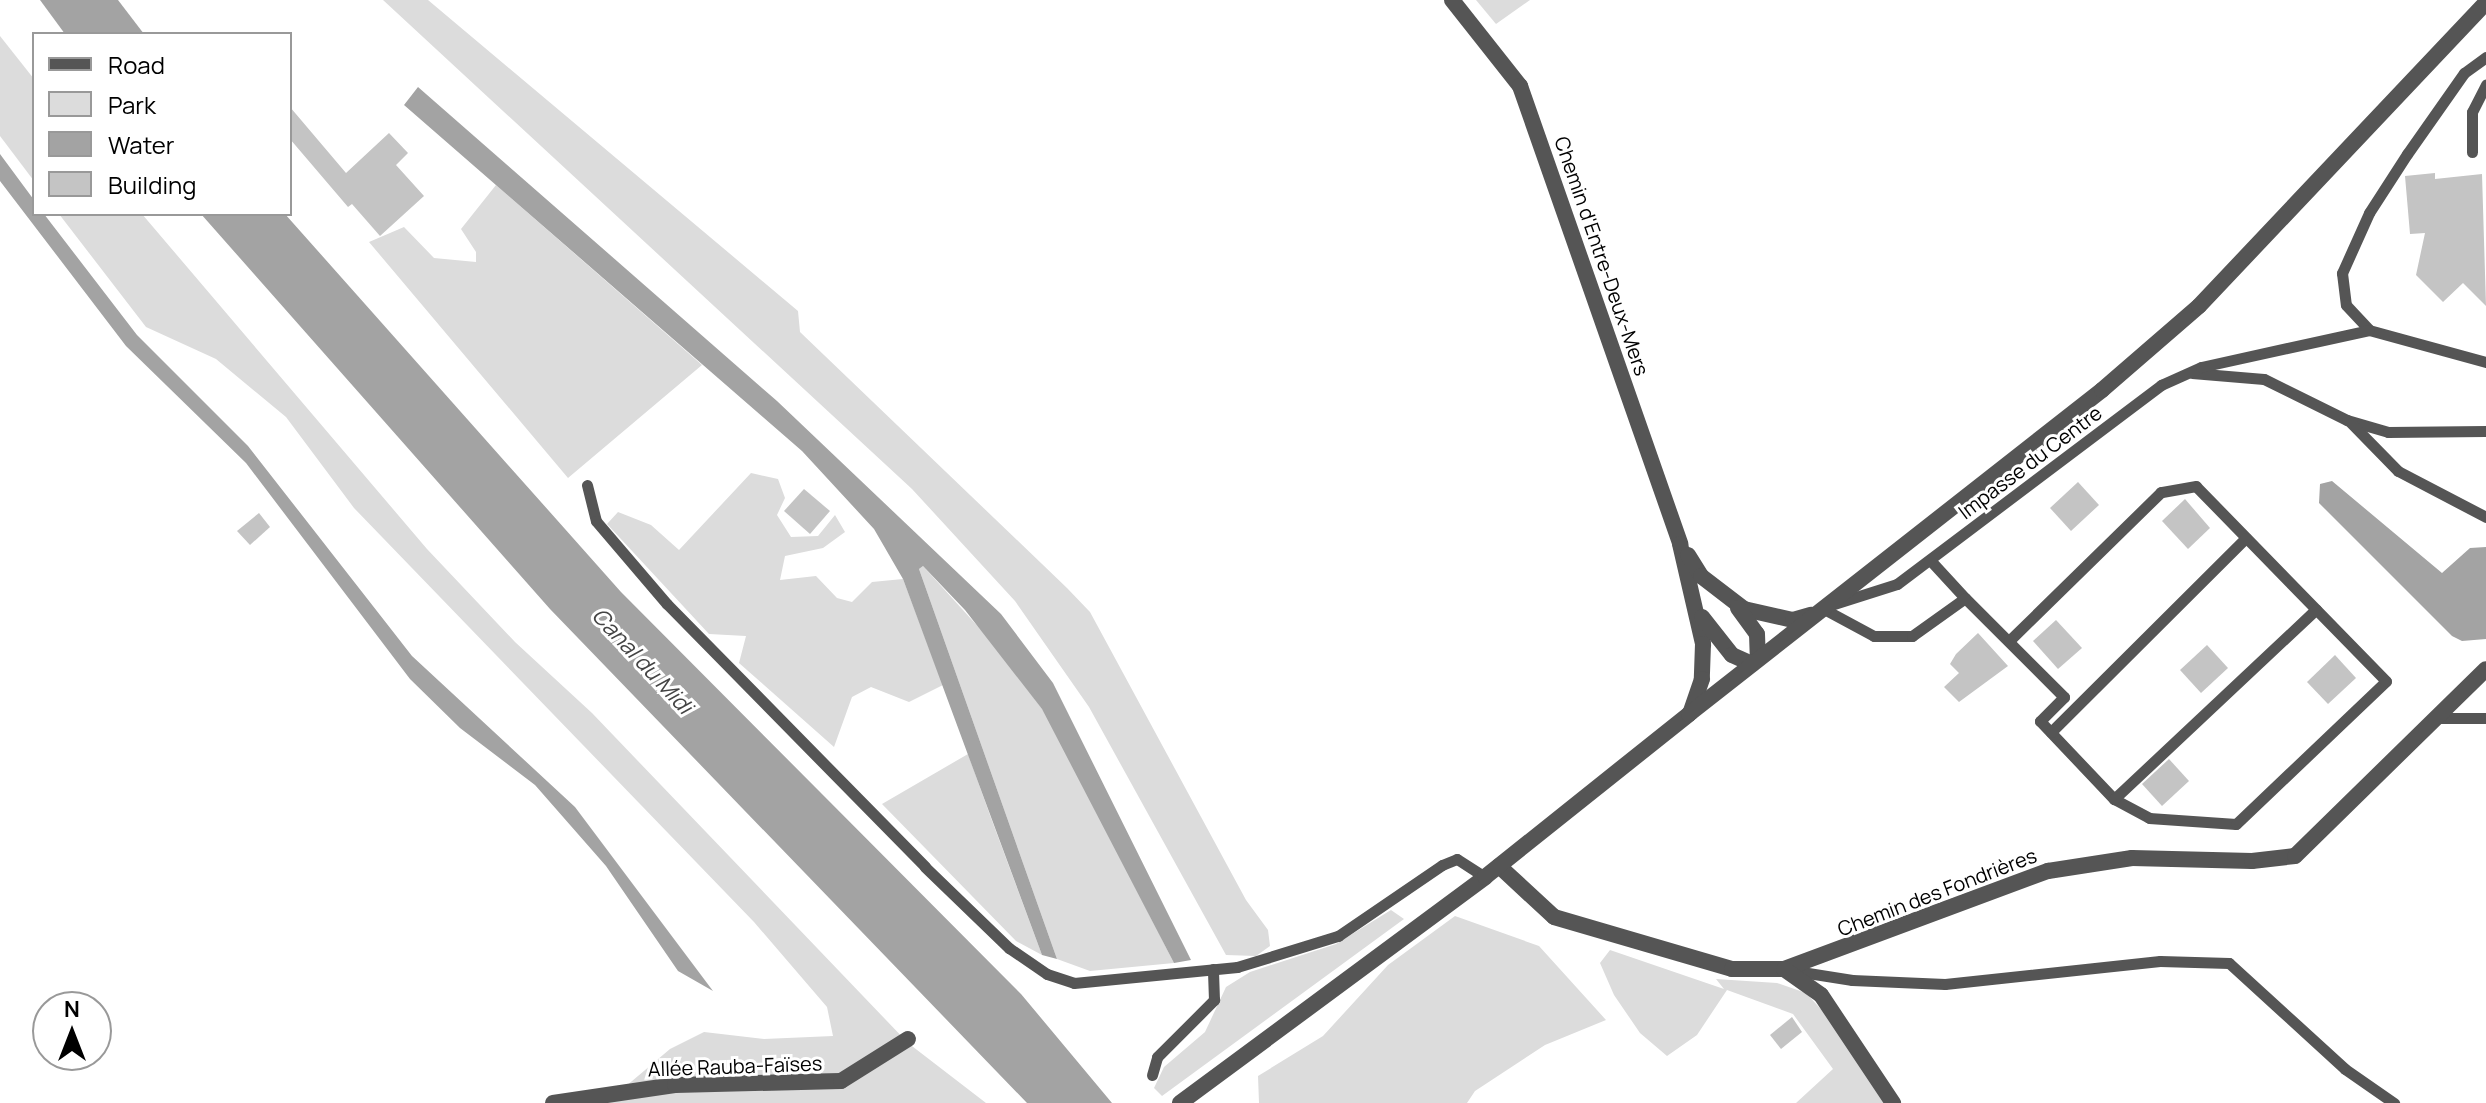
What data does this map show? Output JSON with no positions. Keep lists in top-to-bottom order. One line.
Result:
{"streets":{"street":["Chemin d'Entre-Deux-Mers","Chemin des Fondrières","Allée Rauba-Faïses"],"lane":["Impasse du Centre"]},"crossings":[["Chemin d'Entre-Deux-Mers","Impasse du Centre"]],"water":["Canal du Midi"],"legend":["Road","Park","Water","Building"],"north":"top"}
